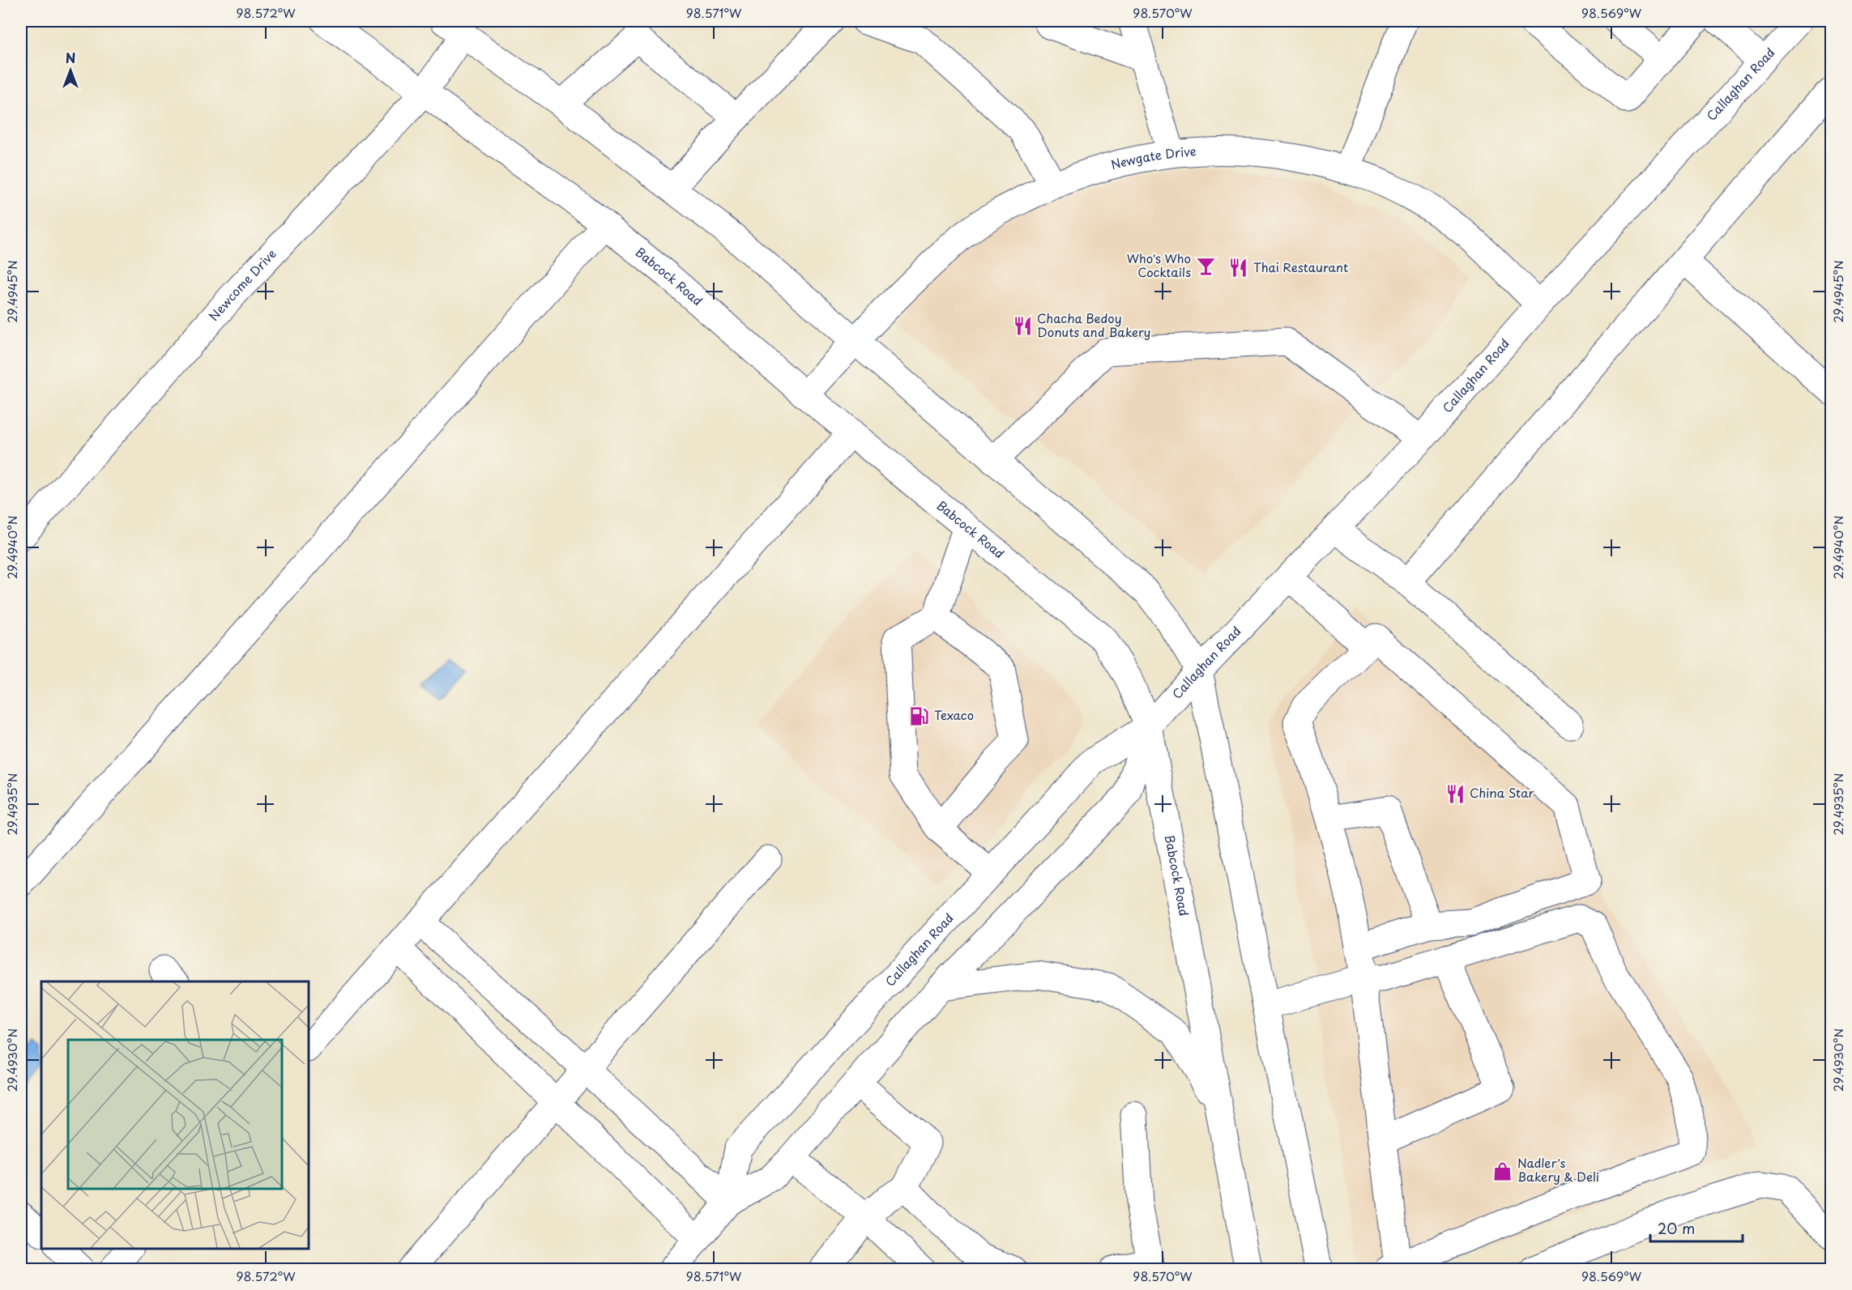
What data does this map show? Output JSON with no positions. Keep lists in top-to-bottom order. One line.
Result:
{"streets":{"main road":["Callaghan Road","Newgate Drive","Babcock Road","Newcome Drive"]},"crossings":[["Callaghan Road","Newgate Drive"],["Callaghan Road","Babcock Road"],["Newgate Drive","Babcock Road"],["Babcock Road","Newcome Drive"]],"places":{"bar":["Who's Who Cocktails"],"restaurant":["Thai Restaurant","Chacha Bedoy Donuts and Bakery","China Star"],"fuel station":["Texaco"],"shop":["Nadler's Bakery & Deli"]},"scale_bar":"20 m","north":"top","coordinates":["98.572°W","98.571°W","98.570°W","98.569°W","29.4945°N","29.4940°N","29.4935°N","29.4930°N"]}
